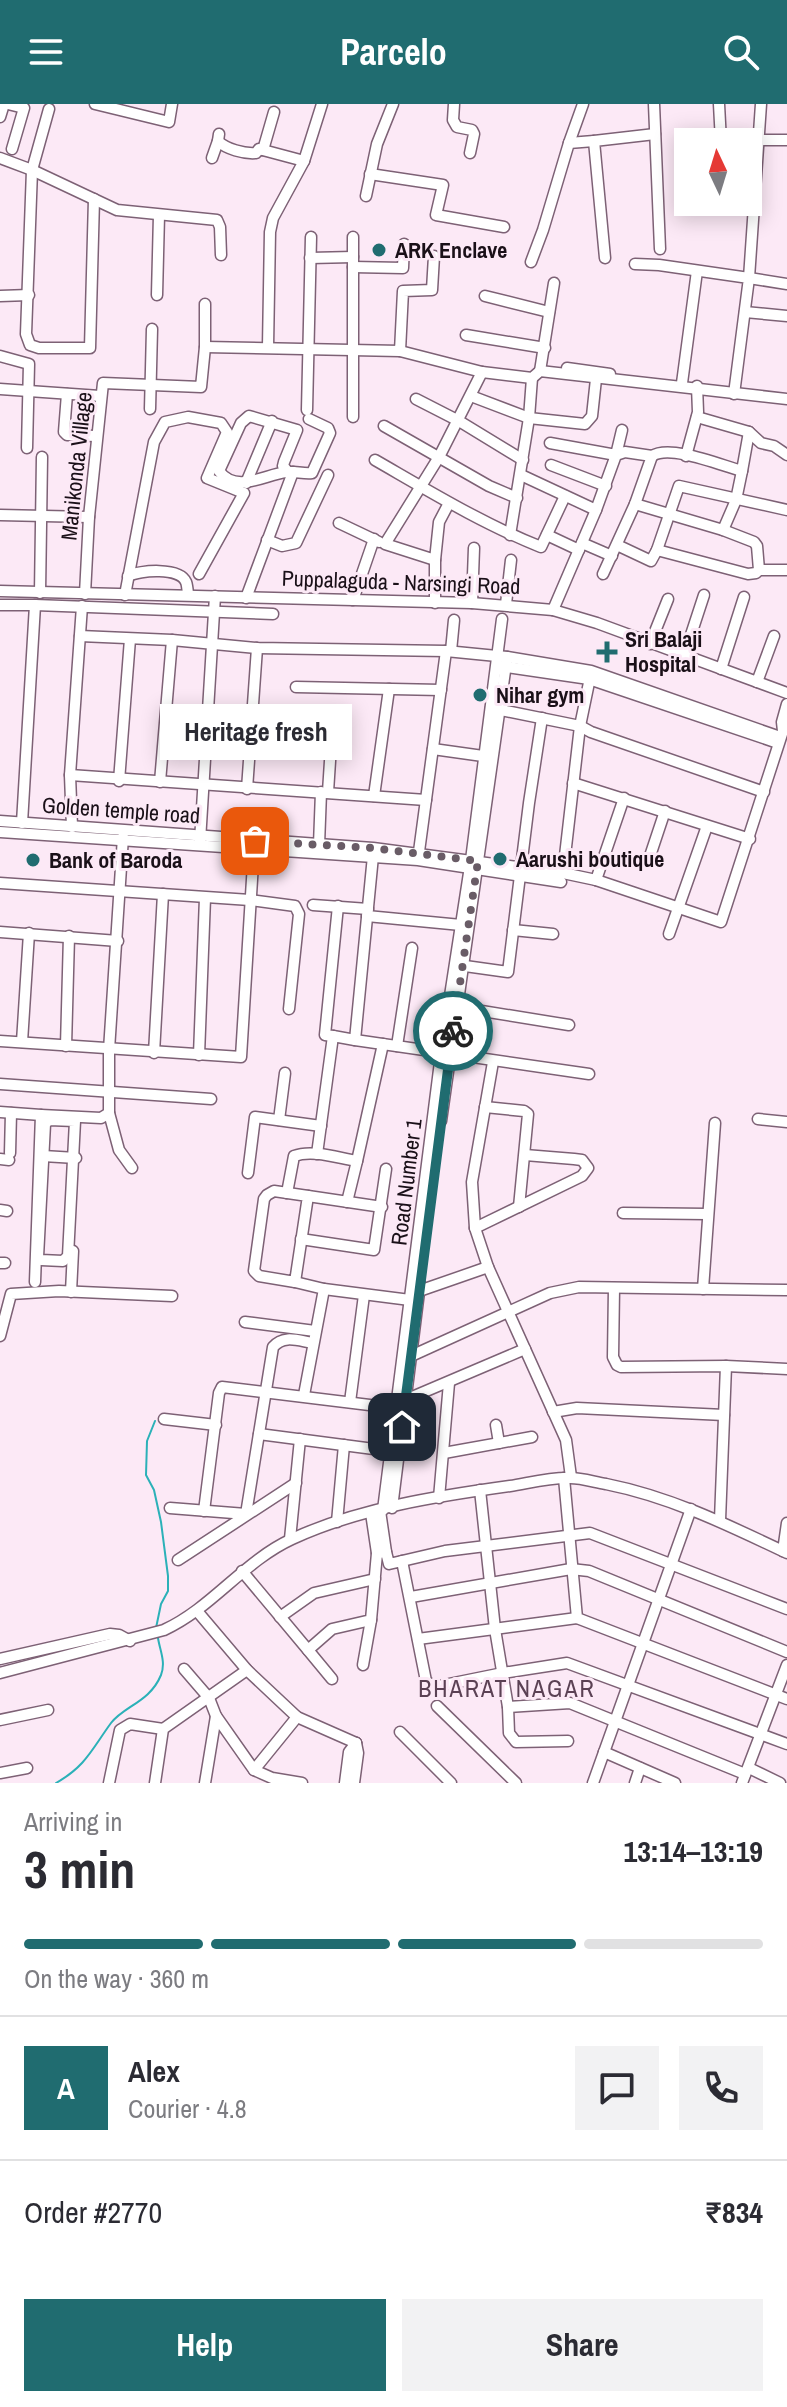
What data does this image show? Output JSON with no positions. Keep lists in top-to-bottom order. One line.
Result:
{"streets":{"street":["Manikonda Village","Puppalaguda - Narsingi Road","Golden temple road","Road Number 1"]},"crossings":[["Manikonda Village","Puppalaguda - Narsingi Road"],["Golden temple road","Road Number 1"]],"districts":["BHARAT NAGAR"],"places":{"other":["ARK Enclave","Nihar gym","Heritage fresh","Aarushi boutique","Bank of Baroda"],"health":["Sri Balaji Hospital"]},"north":"top","page":{"header":"Parcelo","bubble":"Heritage fresh","heading":["3 min","Arriving in","13:14–13:19"],"panel":["Alex","Courier · 4.8","Order #2770","₹834"],"bar":"On the way · 360 m","round":"A","buttons":["Help","Share"]}}
